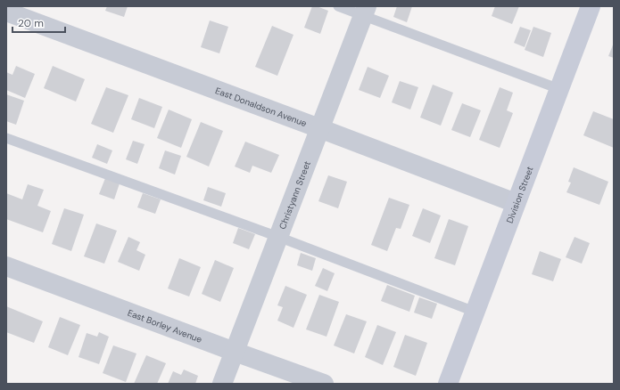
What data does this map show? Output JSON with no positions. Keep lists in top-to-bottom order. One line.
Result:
{"streets":{"street":["East Donaldson Avenue","Christyann Street","Division Street","East Borley Avenue"]},"crossings":[["East Donaldson Avenue","Christyann Street"],["East Donaldson Avenue","Division Street"],["Christyann Street","East Borley Avenue"]],"scale_bar":"20 m"}
